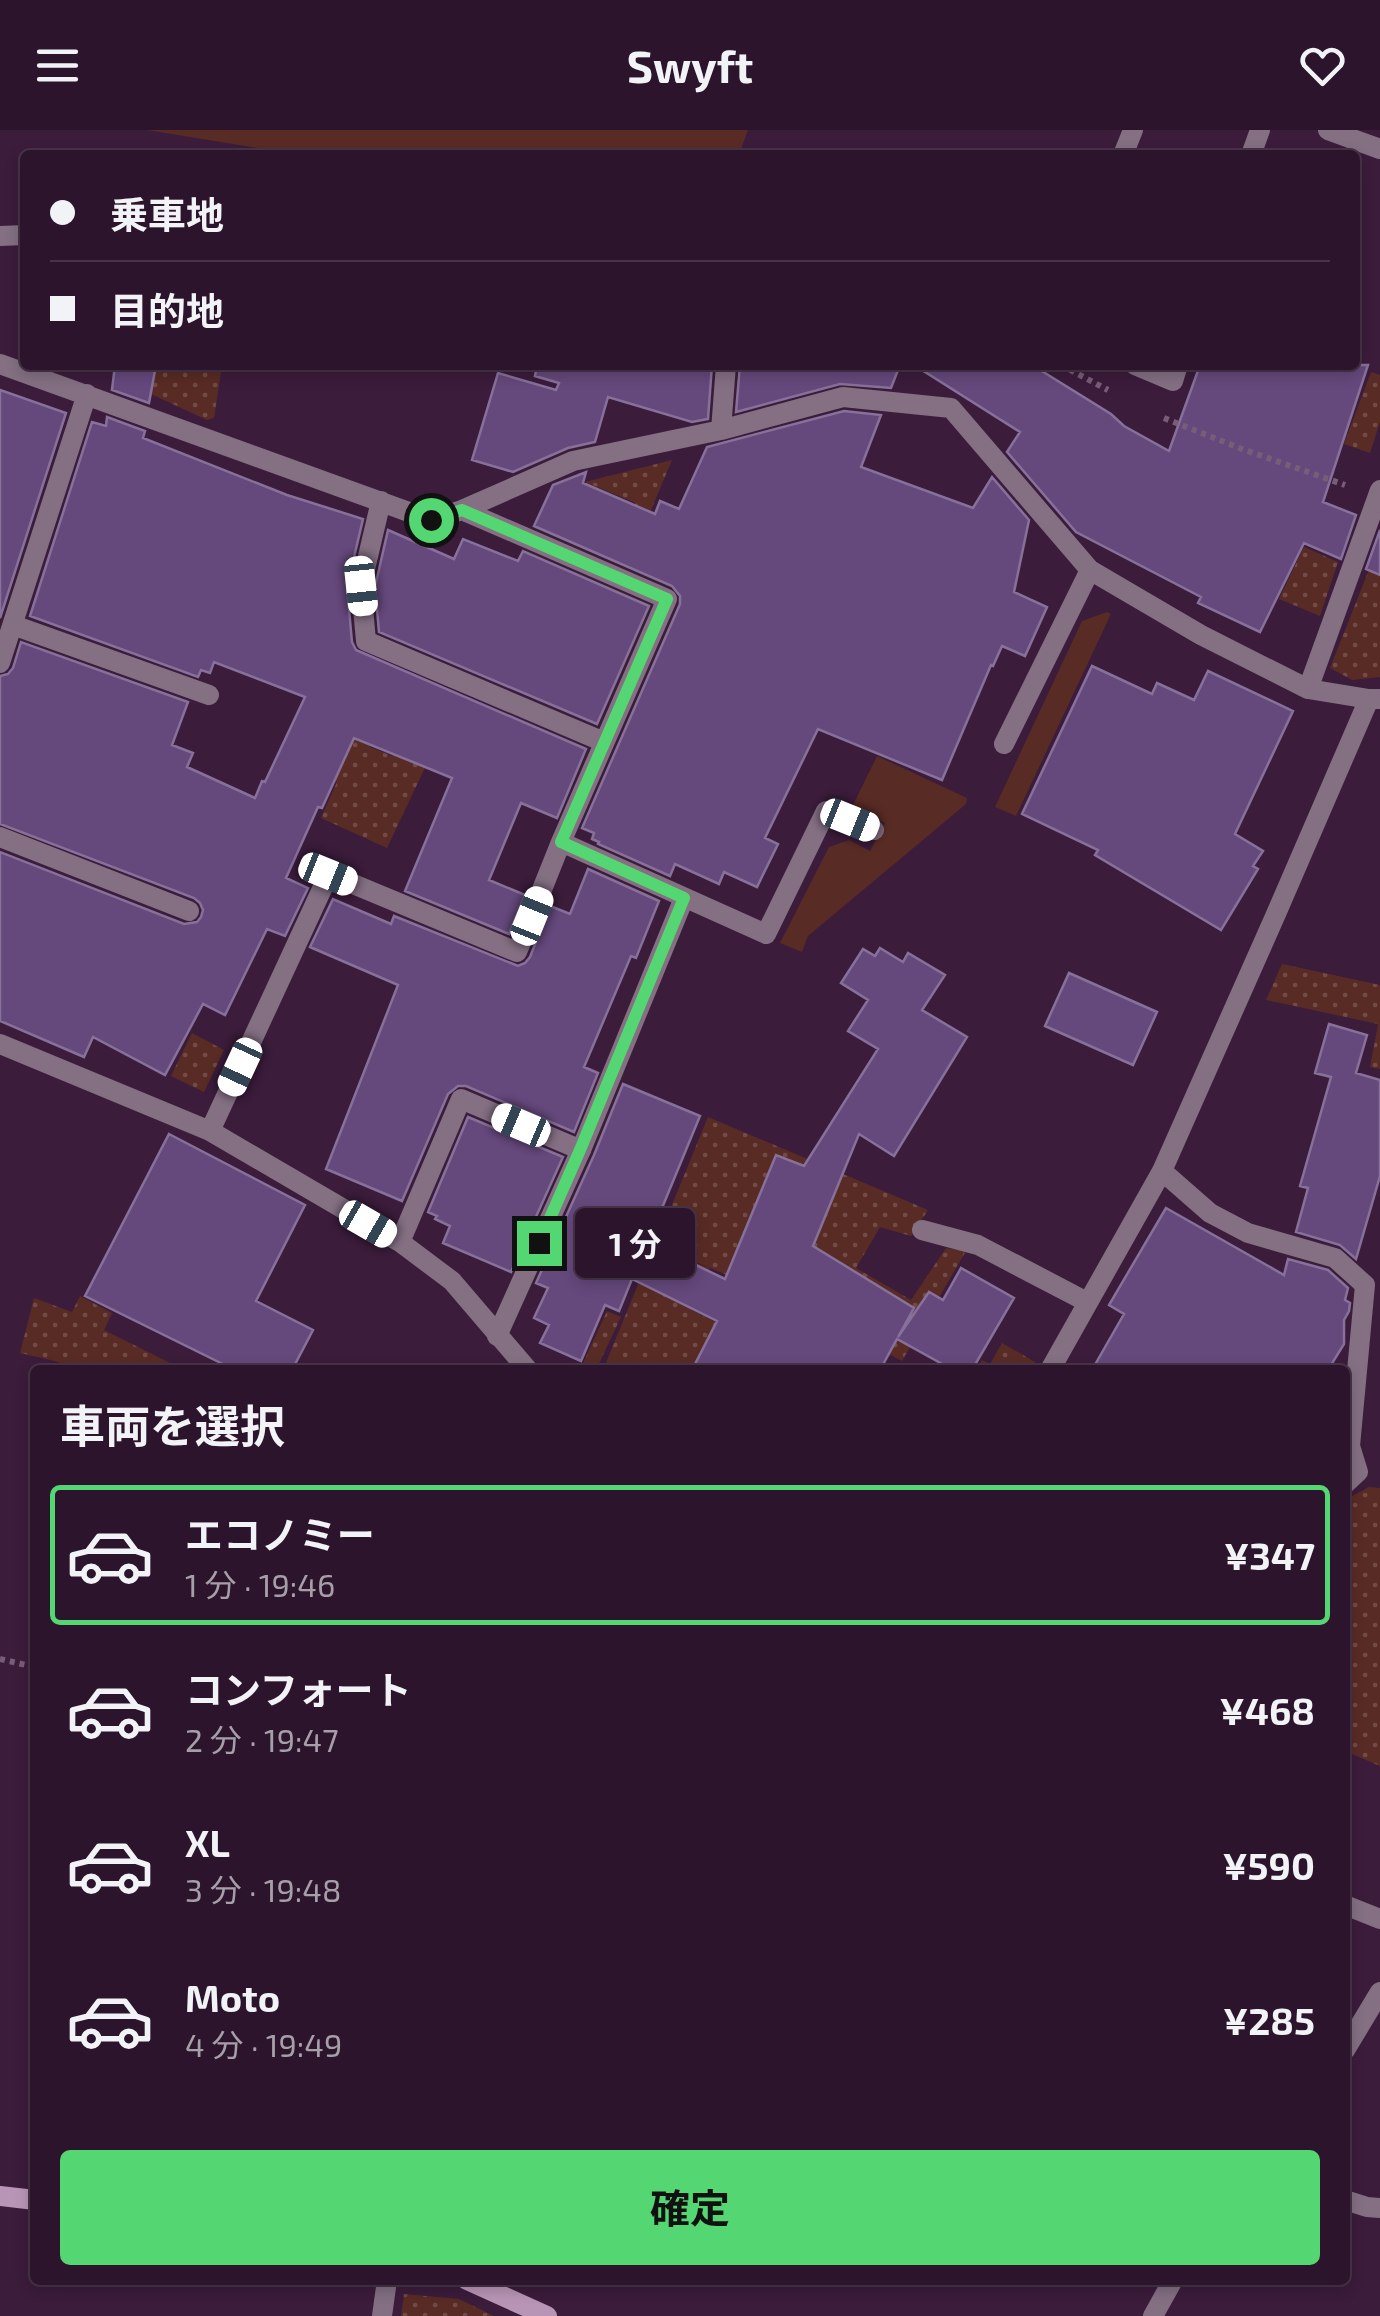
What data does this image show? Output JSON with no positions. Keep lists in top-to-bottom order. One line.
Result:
{"page":{"header":"Swyft","banner":["乗車地","目的地"],"bubble":"1 分","heading":"車両を選択","list":[{"name":"エコノミー","note":"1 分 · 19:46","value":"¥347"},{"name":"コンフォート","note":"2 分 · 19:47","value":"¥468"},{"name":"XL","note":"3 分 · 19:48","value":"¥590"},{"name":"Moto","note":"4 分 · 19:49","value":"¥285"}],"buttons":"確定"}}
